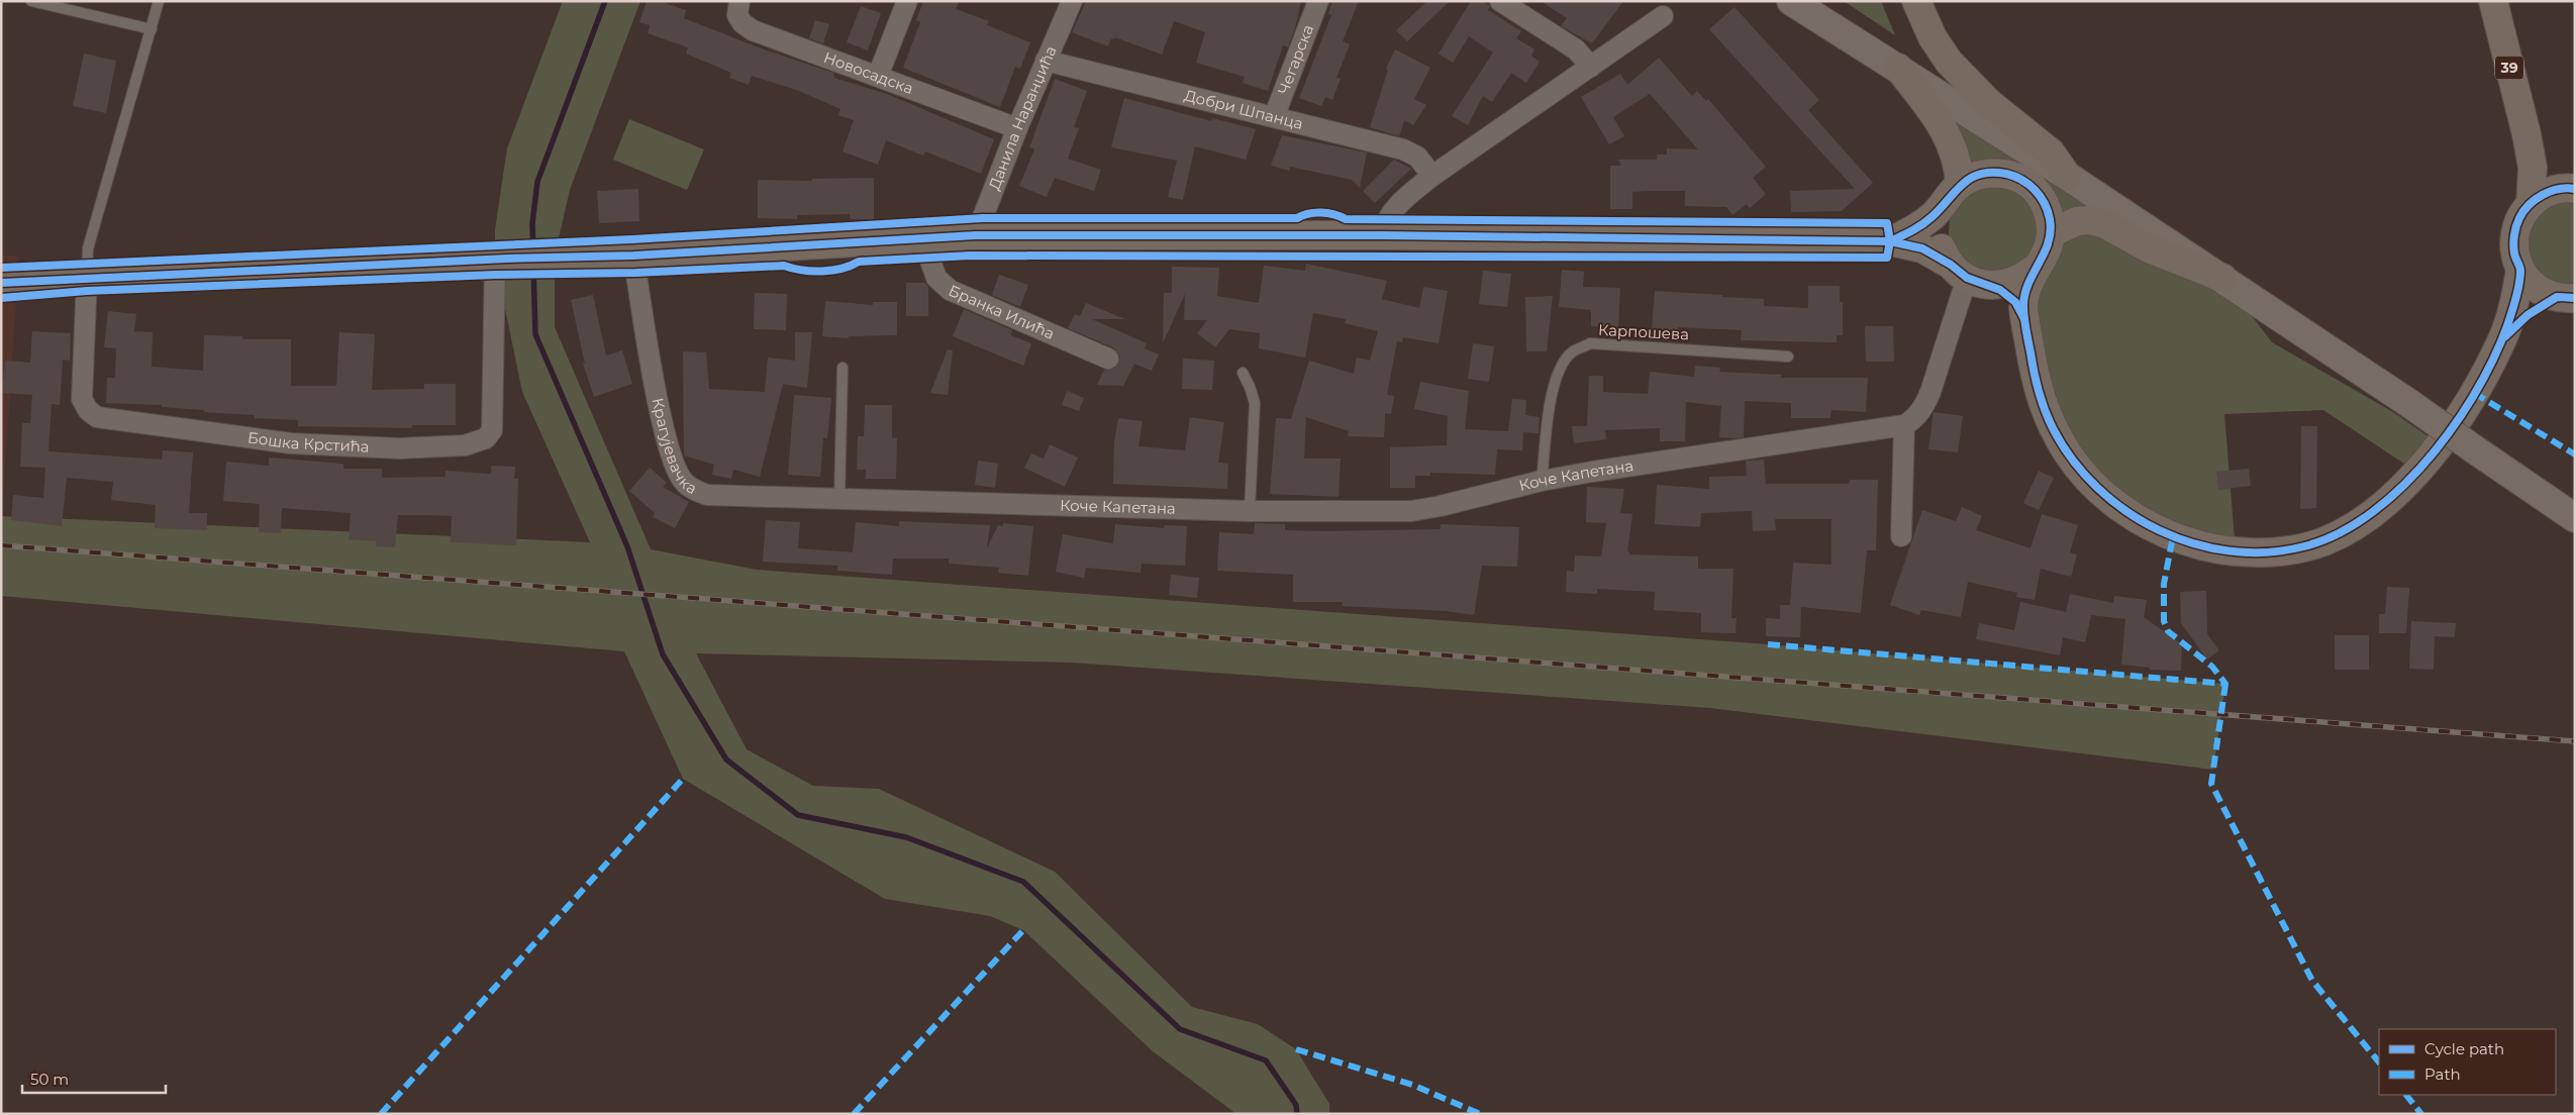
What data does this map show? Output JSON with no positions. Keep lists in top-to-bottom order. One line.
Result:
{"streets":{"main road":["39"],"street":["Чегарска","Новосадска","Добри Шпанца","Данила Наранџића","Бранка Илића","Крагујевачка","Бошка Крстића","Коче Капетана"],"lane":["Карпошева"]},"crossings":[["Чегарска","Добри Шпанца"],["Новосадска","Данила Наранџића"],["Добри Шпанца","Данила Наранџића"],["Карпошева","Коче Капетана"],["Крагујевачка","Коче Капетана"]],"legend":["Cycle path","Path"],"scale_bar":"50 m"}
